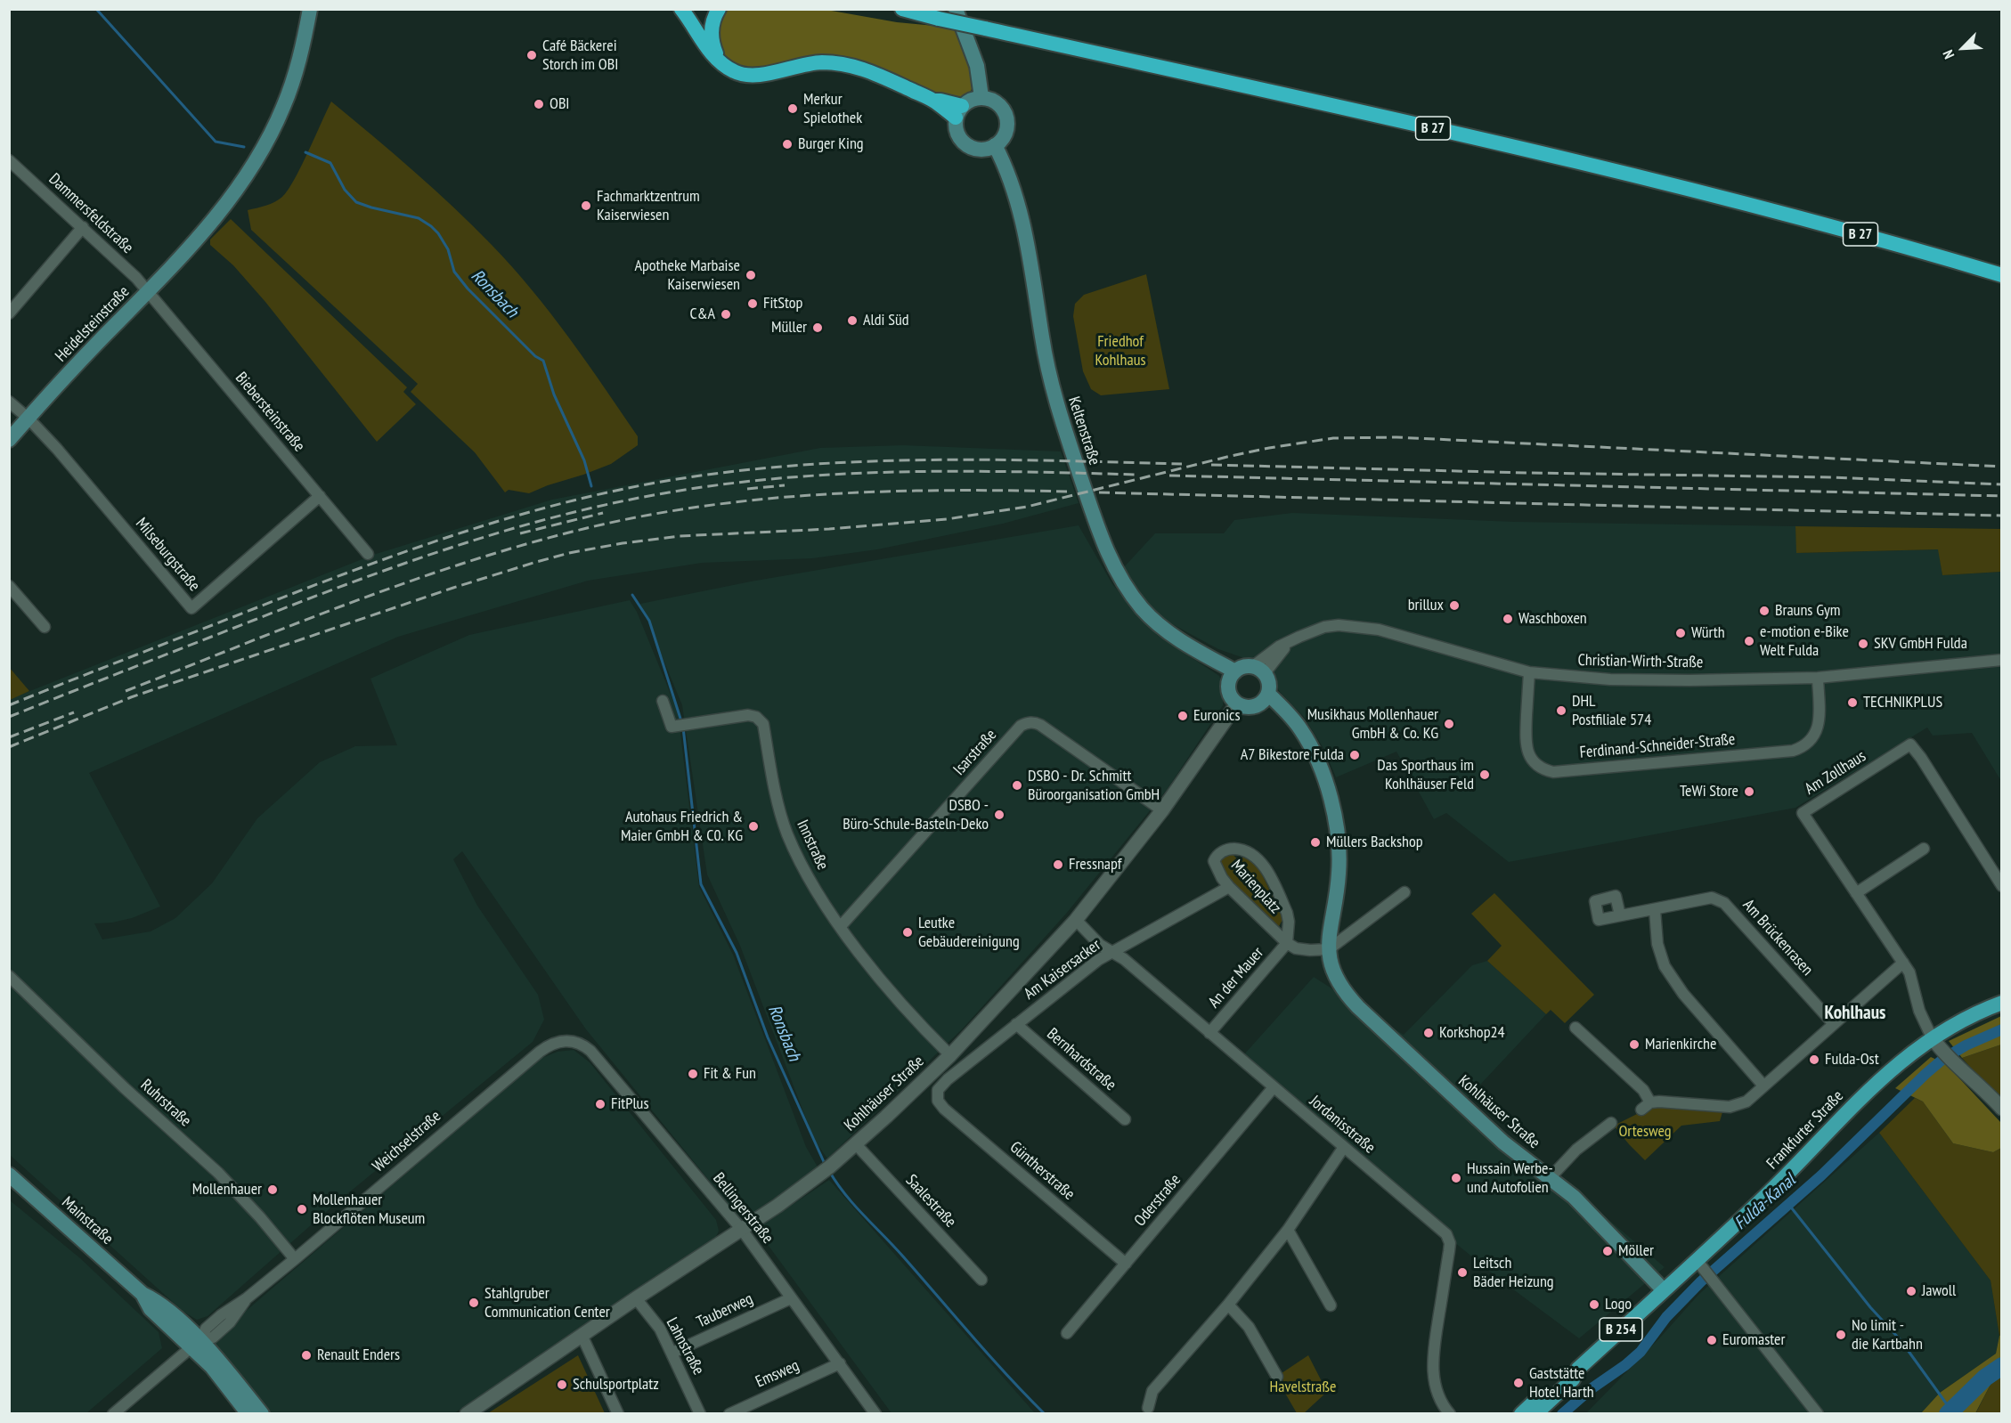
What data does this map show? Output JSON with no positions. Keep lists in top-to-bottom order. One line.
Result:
{"streets":{"highway":["B 27"],"main road":["Heidelsteinstraße","Keltenstraße","Kohlhäuser Straße","Frankfurter Straße","Mainstraße","B 254"],"street":["Dammersfeldstraße","Biebersteinstraße","Milseburgstraße","Christian-Wirth-Straße","Ferdinand-Schneider-Straße","Isarstraße","Am Zollhaus","Innstraße","Marienplatz","Am Brückenrasen","Am Kaisersacker","An der Mauer","Bernhardstraße","Ruhrstraße","Jordanisstraße","Weichselstraße","Güntherstraße","Oderstraße","Saalestraße","Bellingerstraße","Tauberweg","Lahnstraße","Emsweg"]},"crossings":[["Dammersfeldstraße","Heidelsteinstraße"],["Dammersfeldstraße","Biebersteinstraße"],["Heidelsteinstraße","Biebersteinstraße"],["Heidelsteinstraße","Milseburgstraße"],["Biebersteinstraße","Milseburgstraße"],["Keltenstraße","Christian-Wirth-Straße"],["Keltenstraße","Kohlhäuser Straße"],["Christian-Wirth-Straße","Ferdinand-Schneider-Straße"],["Christian-Wirth-Straße","Kohlhäuser Straße"],["Isarstraße","Innstraße"],["Isarstraße","Kohlhäuser Straße"],["Am Zollhaus","Frankfurter Straße"],["Innstraße","Kohlhäuser Straße"],["Marienplatz","Am Kaisersacker"],["Marienplatz","An der Mauer"],["Marienplatz","Kohlhäuser Straße"],["Am Kaisersacker","Bernhardstraße"],["Am Kaisersacker","Jordanisstraße"],["Am Kaisersacker","Güntherstraße"],["An der Mauer","Jordanisstraße"],["Kohlhäuser Straße","Jordanisstraße"],["Kohlhäuser Straße","Frankfurter Straße"],["Kohlhäuser Straße","Saalestraße"],["Kohlhäuser Straße","Bellingerstraße"],["Kohlhäuser Straße","Lahnstraße"],["Ruhrstraße","Weichselstraße"],["Jordanisstraße","Oderstraße"],["Weichselstraße","Bellingerstraße"],["Weichselstraße","Mainstraße"],["Güntherstraße","Oderstraße"],["Bellingerstraße","Tauberweg"],["Bellingerstraße","Emsweg"],["Tauberweg","Lahnstraße"]],"districts":["Kohlhaus"],"water":["Ronsbach","Fulda-Kanal"],"parks":["Friedhof Kohlhaus","Ortesweg","Havelstraße"],"places":["Café Bäckerei Storch im OBI","OBI","Merkur Spielothek","Burger King","Fachmarktzentrum Kaiserwiesen","Apotheke Marbaise Kaiserwiesen","FitStop","C&A","Aldi Süd","Müller","brillux","Brauns Gym","Waschboxen","Würth","e-motion e-Bike Welt Fulda","SKV GmbH Fulda","TECHNIKPLUS","DHL Postfiliale 574","Euronics","Musikhaus Mollenhauer GmbH & Co. KG","A7 Bikestore Fulda","Das Sporthaus im Kohlhäuser Feld","DSBO - Dr. Schmitt Büroorganisation GmbH","TeWi Store","DSBO - Büro-Schule-Basteln-Deko","Autohaus Friedrich & Maier GmbH & C0. KG","Müllers Backshop","Fressnapf","Leutke Gebäudereinigung","Korkshop24","Marienkirche","Fulda-Ost","Fit & Fun","FitPlus","Hussain Werbe- und Autofolien","Mollenhauer","Mollenhauer Blockflöten Museum","Möller","Leitsch Bäder Heizung","Jawoll","Stahlgruber Communication Center","Logo","No limit - die Kartbahn","Euromaster","Renault Enders","Gaststätte Hotel Harth","Schulsportplatz"],"north":"bottom left"}
